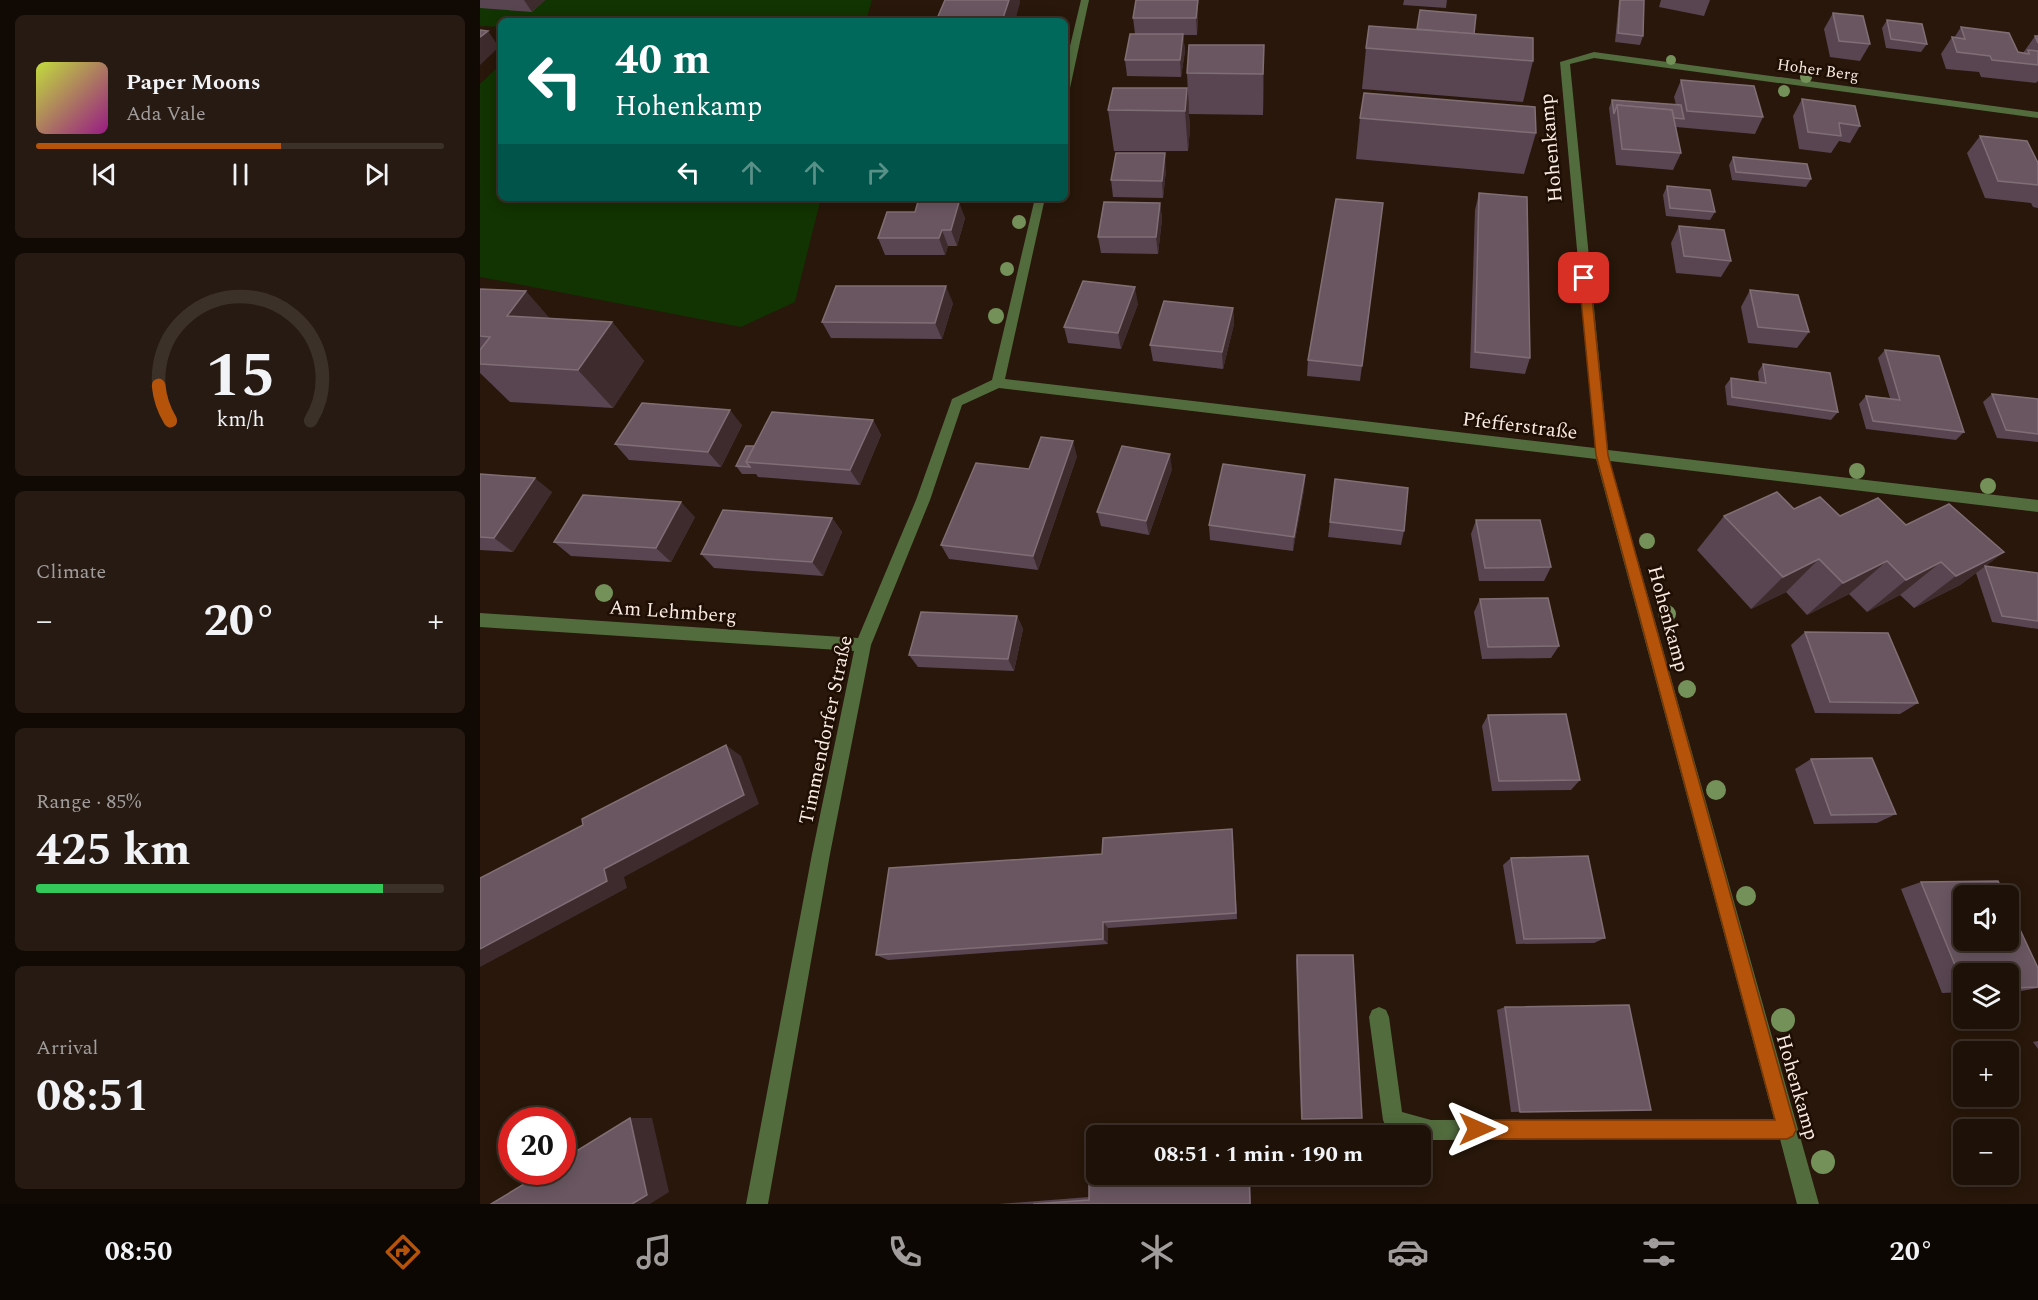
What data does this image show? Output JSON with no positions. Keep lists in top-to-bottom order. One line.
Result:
{"streets":{"street":["Hoher Berg","Hohenkamp","Pfefferstraße","Am Lehmberg","Timmendorfer Straße"]},"crossings":[["Hoher Berg","Hohenkamp"],["Hohenkamp","Pfefferstraße"],["Pfefferstraße","Timmendorfer Straße"],["Am Lehmberg","Timmendorfer Straße"]],"page":{"turn":["40 m","Hohenkamp"],"song":["Paper Moons","Ada Vale"],"tile":["Climate",["Range · 85%","425 km"],["Arrival","08:51"]],"heat":["−","20°","+"],"map_buttons":["+","−"],"limit":"20","trip":"08:51 · 1 min · 190 m","tabs":["08:50","20°"],"gauge":["15","km/h"]}}
